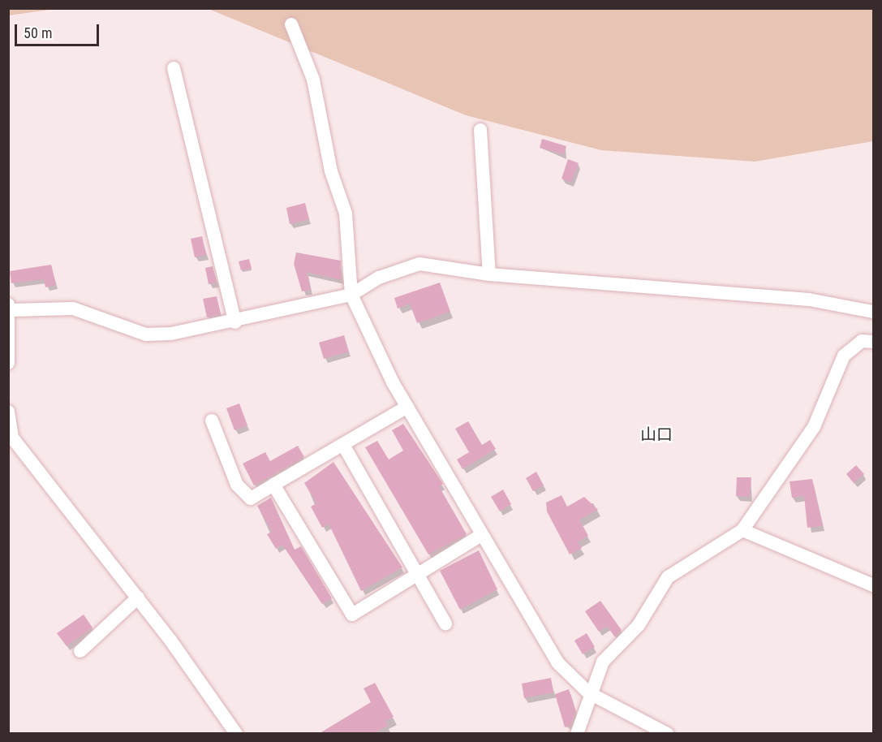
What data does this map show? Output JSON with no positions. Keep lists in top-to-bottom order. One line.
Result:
{"districts":["山口"],"scale_bar":"50 m"}
